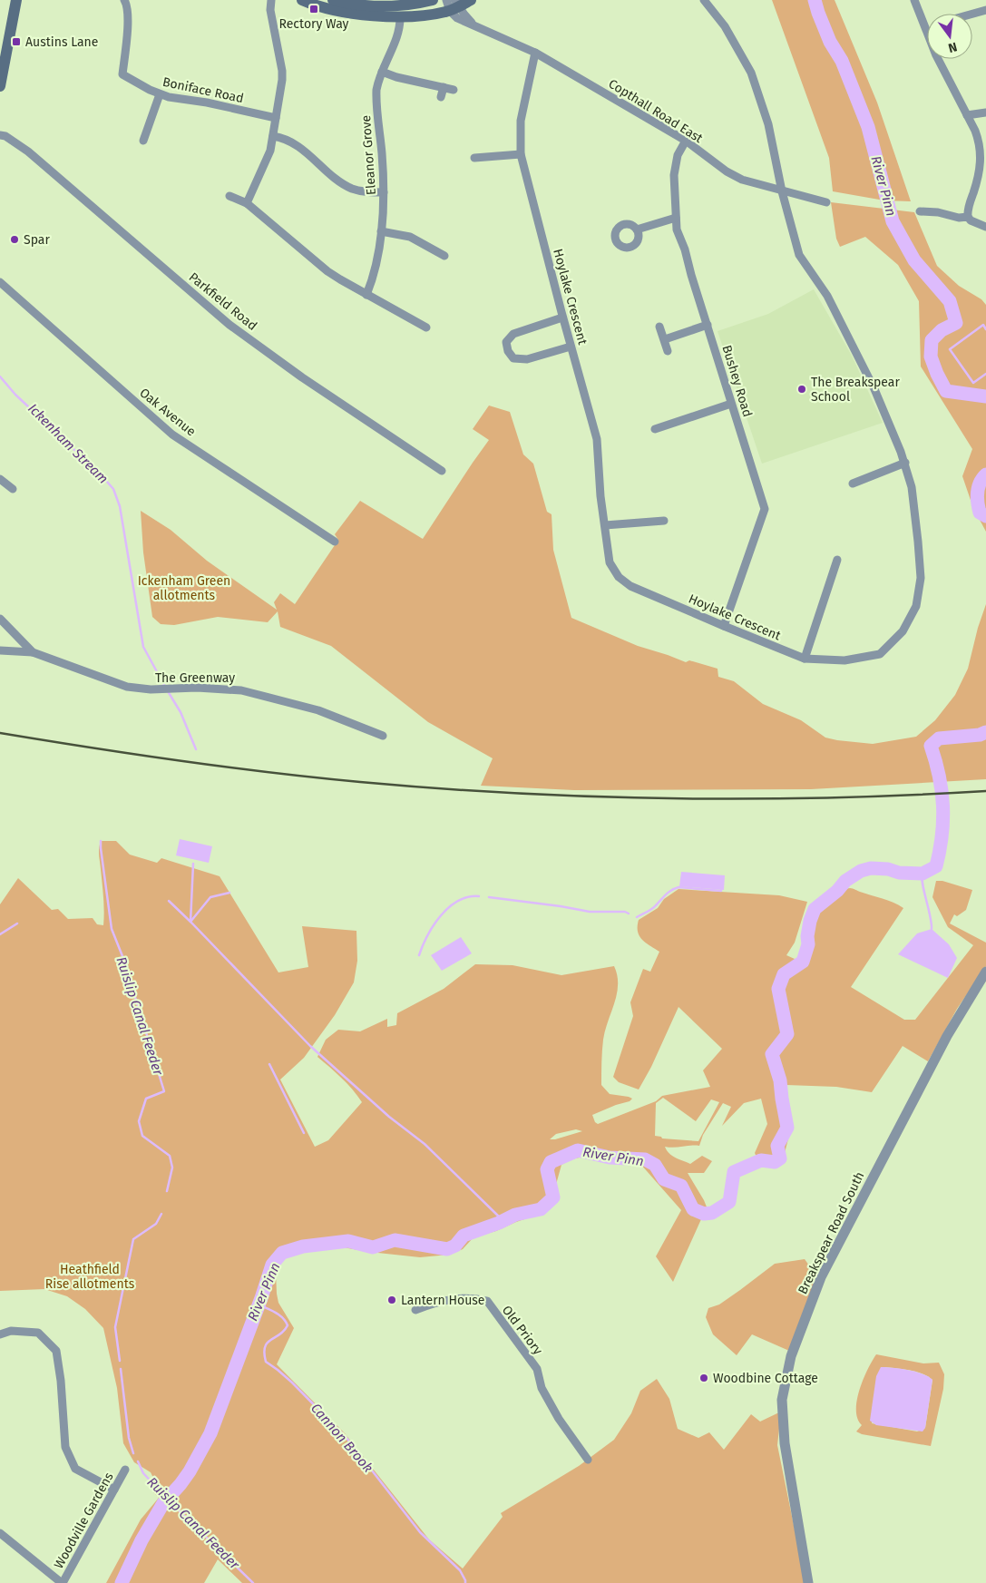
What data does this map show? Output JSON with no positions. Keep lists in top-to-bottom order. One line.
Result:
{"streets":{"street":["Boniface Road","Copthall Road East","Eleanor Grove","Hoylake Crescent","Parkfield Road","Bushey Road","Oak Avenue","The Greenway","Breakspear Road South","Old Priory","Woodville Gardens"]},"crossings":[["Copthall Road East","Hoylake Crescent"],["Copthall Road East","Bushey Road"],["Hoylake Crescent","Bushey Road"]],"water":["River Pinn","Ickenham Stream","Ruislip Canal Feeder","Cannon Brook"],"parks":["Ickenham Green allotments","Heathfield Rise allotments"],"places":{"transit":["Rectory Way","Austins Lane"],"other":["Spar","The Breakspear School","Lantern House","Woodbine Cottage"]},"north":"bottom"}
